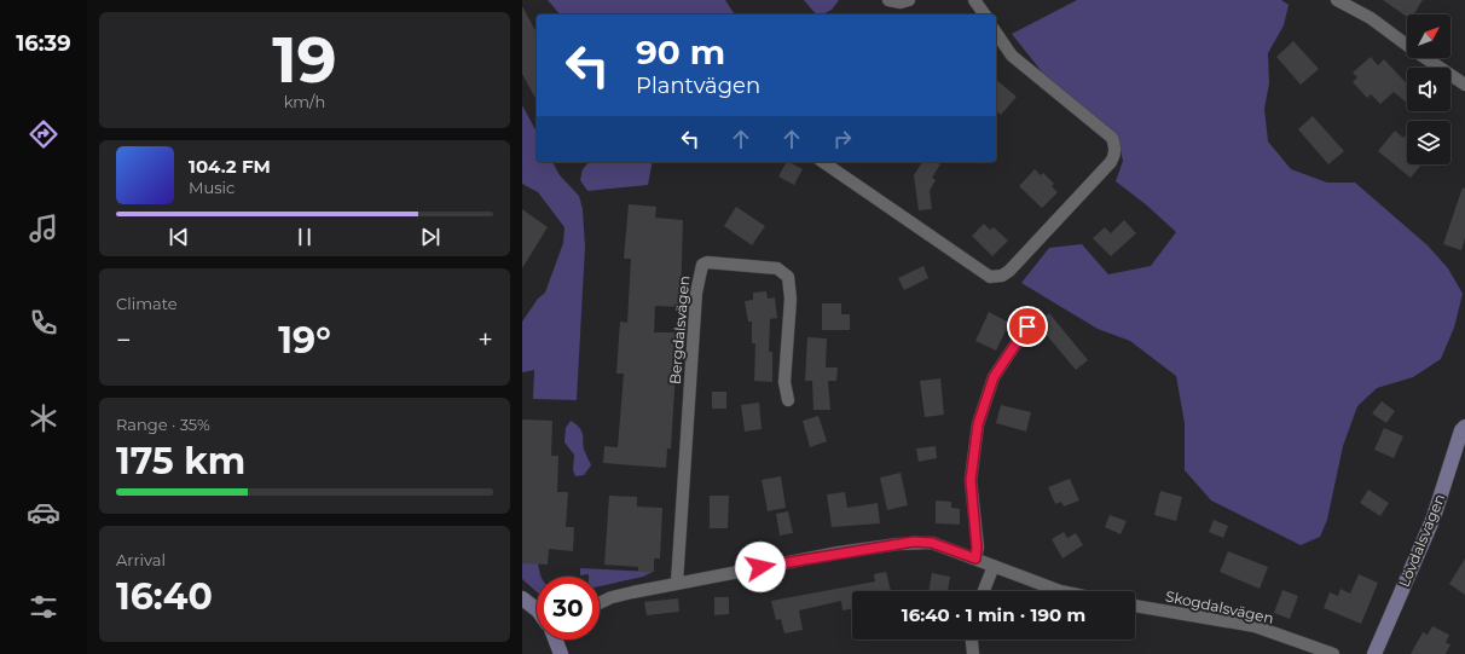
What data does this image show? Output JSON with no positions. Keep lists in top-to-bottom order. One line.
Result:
{"streets":{"street":["Bergdalsvägen","Lövdalsvägen","Skogdalsvägen"]},"north":"top right","page":{"tabs":"16:39","tile":[["19","km/h"],"Climate",["Range · 35%","175 km"],["Arrival","16:40"]],"turn":["90 m","Plantvägen"],"song":["104.2 FM","Music"],"heat":["−","19°","+"],"limit":"30","trip":"16:40 · 1 min · 190 m"}}
